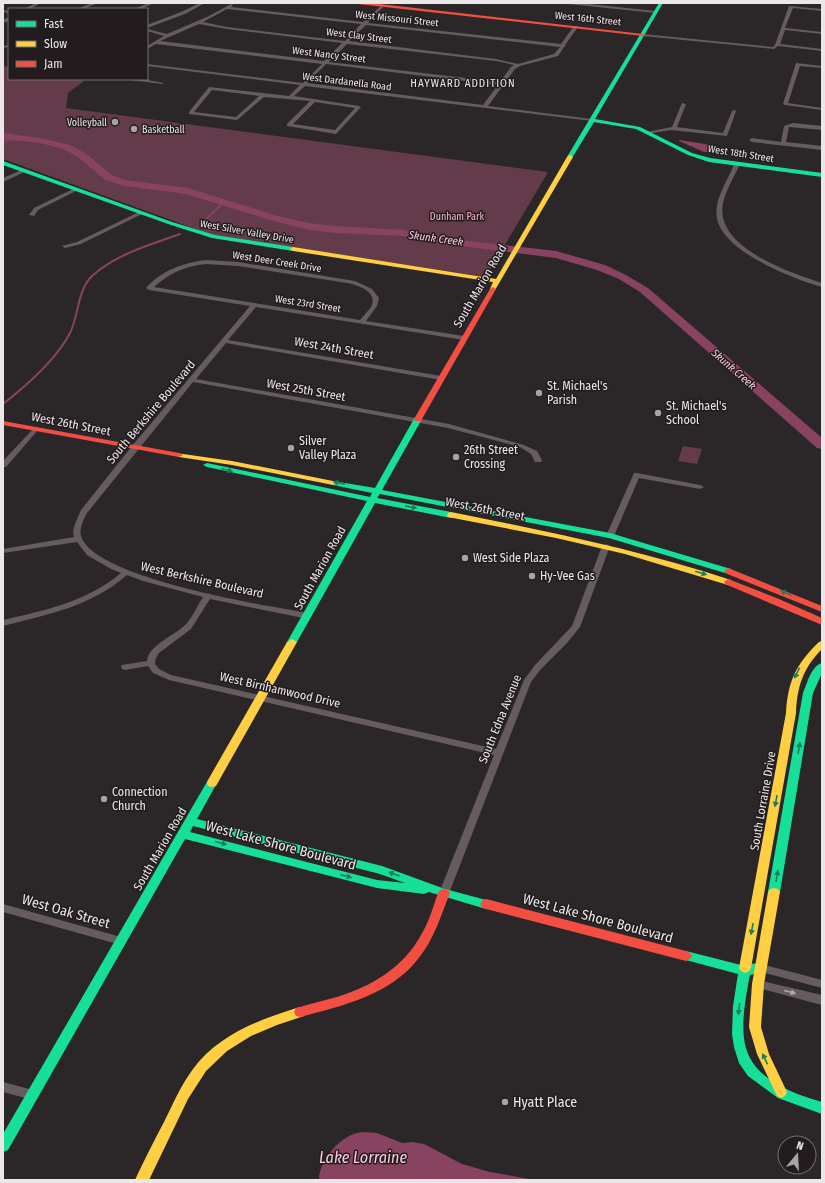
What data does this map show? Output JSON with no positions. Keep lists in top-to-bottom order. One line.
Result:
{"streets":{"main road":["West 16th Street","West 18th Street","West Silver Valley Drive","South Marion Road","West 26th Street","South Lorraine Drive","West Lake Shore Boulevard"],"street":["West Missouri Street","West Clay Street","West Nancy Street","West Dardanella Road","West Deer Creek Drive","West 23rd Street","West 24th Street","West 25th Street","South Berkshire Boulevard","West Berkshire Boulevard","West Birnhamwood Drive","South Edna Avenue","West Oak Street"]},"crossings":[["West 16th Street","South Marion Road"],["West Dardanella Road","West 18th Street"],["West Dardanella Road","South Marion Road"],["West 18th Street","South Marion Road"],["West Silver Valley Drive","South Marion Road"],["West Deer Creek Drive","West 23rd Street"],["South Marion Road","West 23rd Street"],["South Marion Road","West 24th Street"],["South Marion Road","West 25th Street"],["South Marion Road","West 26th Street"],["South Marion Road","West Berkshire Boulevard"],["South Marion Road","West Birnhamwood Drive"],["South Marion Road","West Lake Shore Boulevard"],["South Marion Road","West Oak Street"],["West 23rd Street","South Berkshire Boulevard"],["West 24th Street","South Berkshire Boulevard"],["West 25th Street","South Berkshire Boulevard"],["South Berkshire Boulevard","West 26th Street"],["South Berkshire Boulevard","West Berkshire Boulevard"],["West 26th Street","South Edna Avenue"],["West Birnhamwood Drive","South Edna Avenue"],["South Edna Avenue","West Lake Shore Boulevard"],["South Lorraine Drive","West Lake Shore Boulevard"]],"districts":["HAYWARD ADDITION"],"water":["Skunk Creek","Lake Lorraine"],"parks":["Dunham Park"],"places":["Volleyball","Basketball","St. Michael's Parish","St. Michael's School","Silver Valley Plaza","26th Street Crossing","West Side Plaza","Hy-Vee Gas","Connection Church","Hyatt Place"],"legend":["Fast","Slow","Jam"],"north":"top"}
